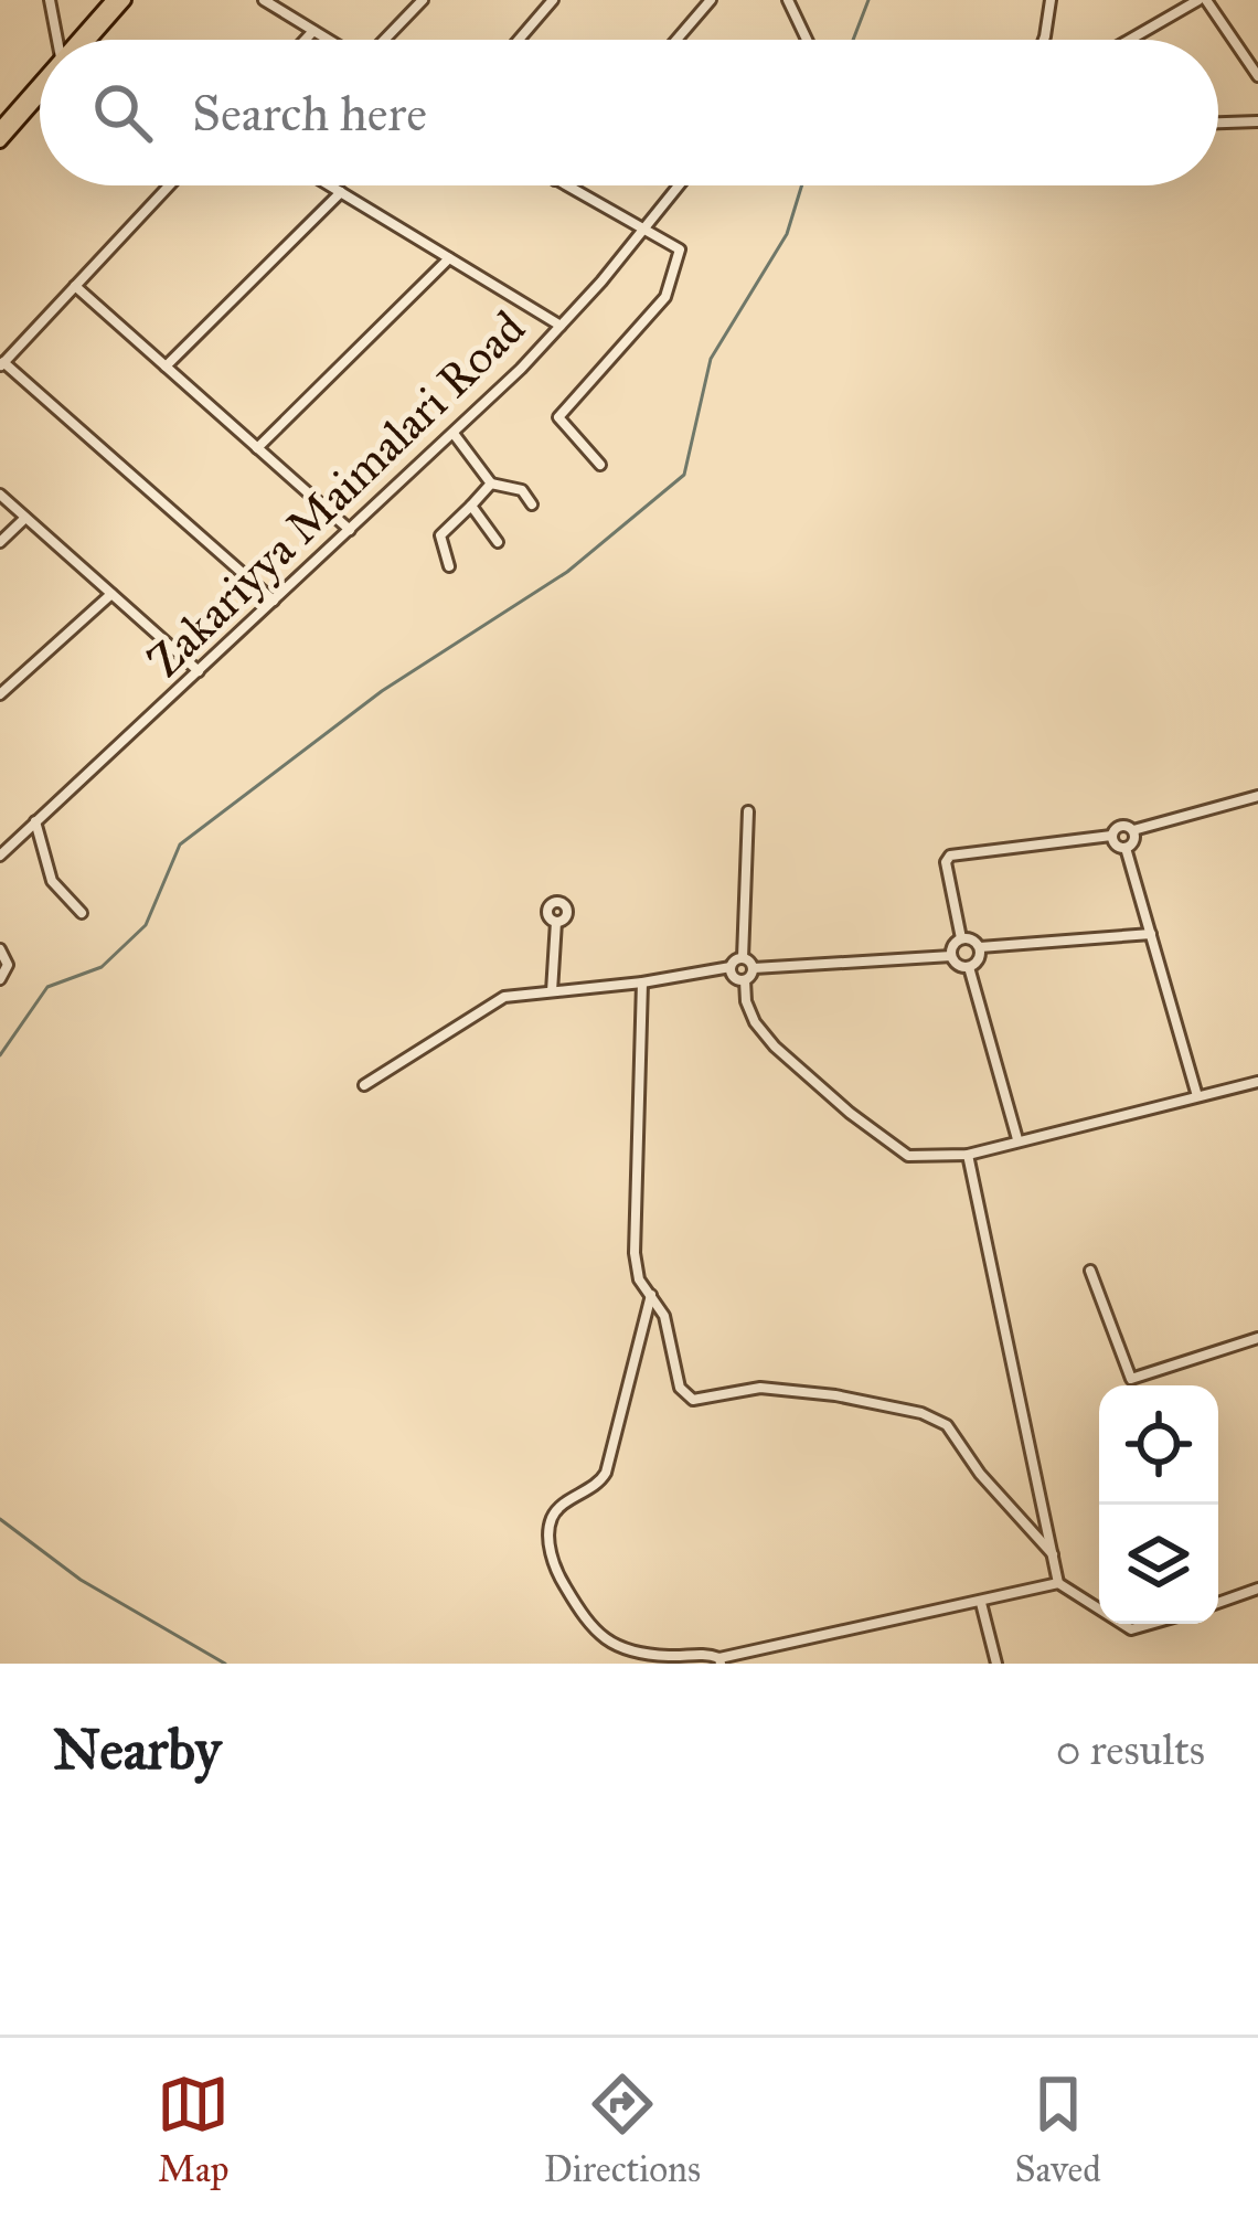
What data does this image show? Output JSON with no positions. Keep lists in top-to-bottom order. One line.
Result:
{"streets":{"street":["Zakariyya Maimalari Road"]},"page":{"search":"Search here","heading":["Nearby","0 results"],"nav":["Map","Directions","Saved"]}}
